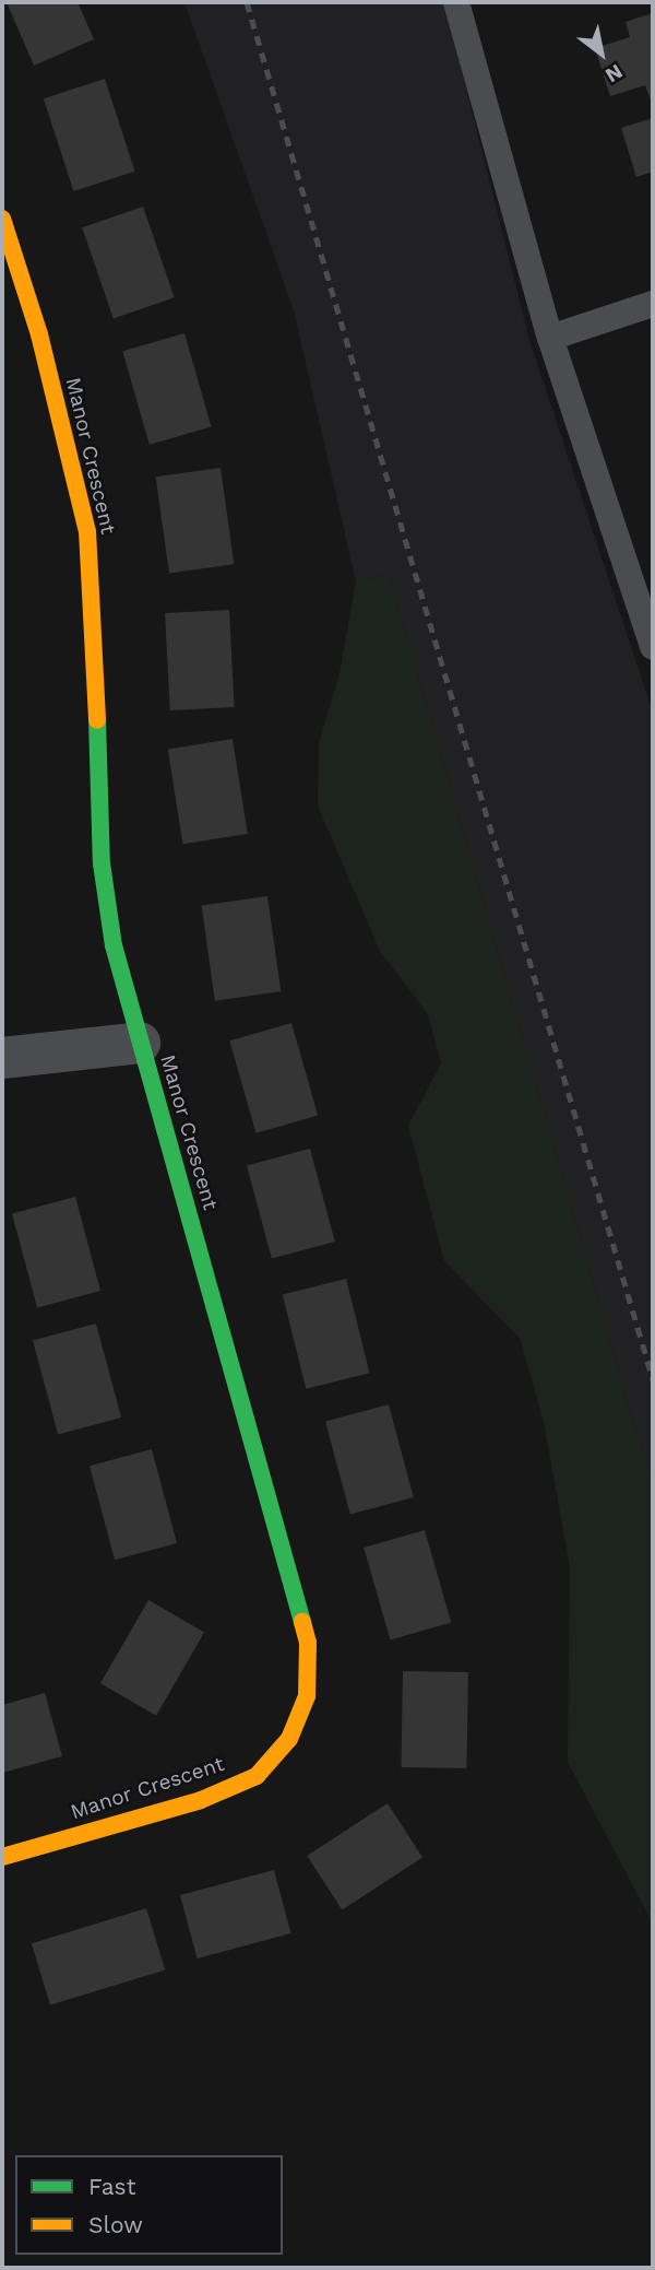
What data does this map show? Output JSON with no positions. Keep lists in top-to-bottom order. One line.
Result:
{"streets":{"street":["Manor Crescent"]},"legend":["Fast","Slow"],"north":"bottom right"}
